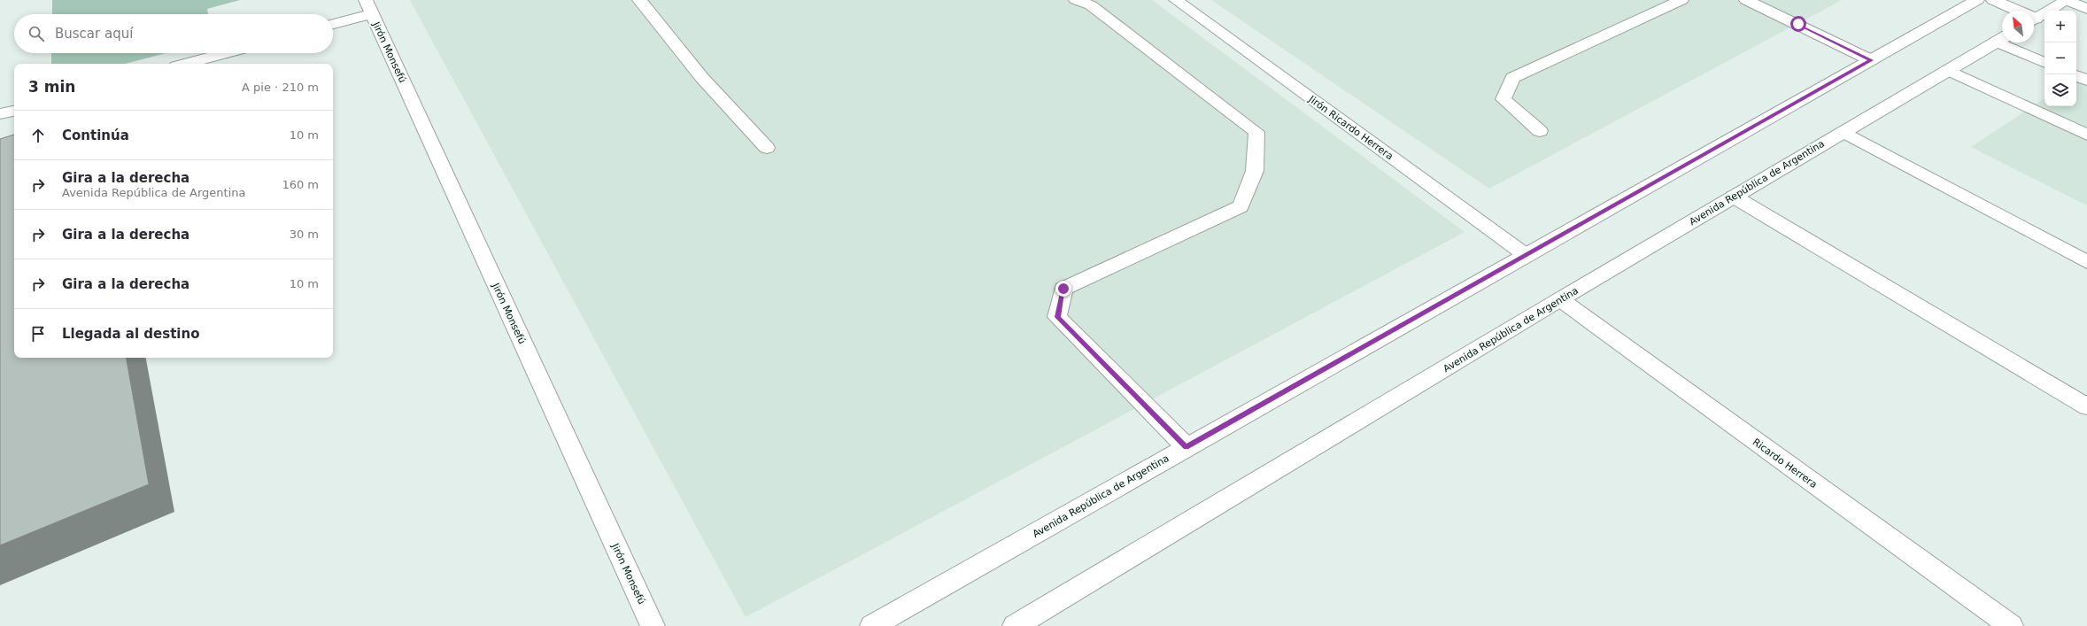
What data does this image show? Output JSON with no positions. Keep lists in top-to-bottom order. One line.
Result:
{"streets":{"main road":["Jirón Monsefú","Jirón Ricardo Herrera","Avenida República de Argentina","Ricardo Herrera"]},"crossings":[["Jirón Ricardo Herrera","Avenida República de Argentina"],["Avenida República de Argentina","Ricardo Herrera"]],"north":"top left","page":{"map_buttons":["+","−"],"search":"Buscar aquí","heading":["3 min","A pie · 210 m"],"list":[["Continúa","10 m"],["Gira a la derecha","Avenida República de Argentina","160 m"],["Gira a la derecha","30 m"],["Gira a la derecha","10 m"],"Llegada al destino"]}}
